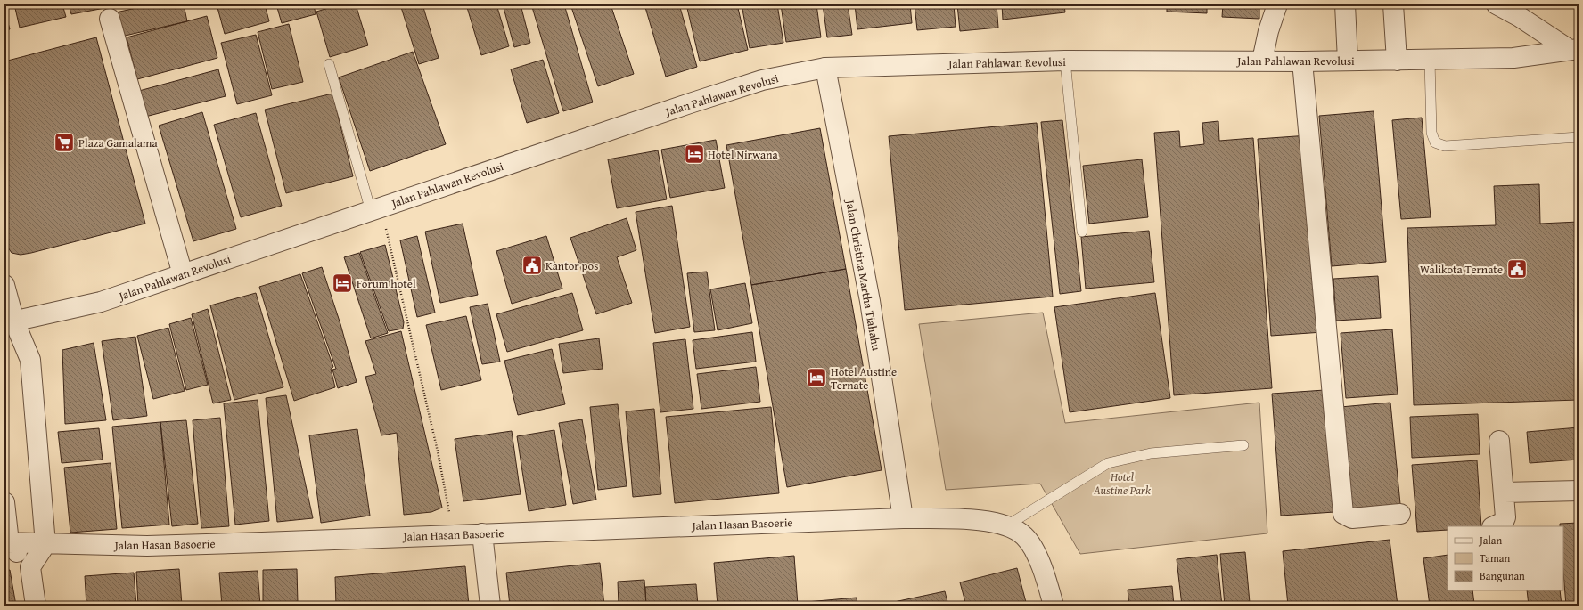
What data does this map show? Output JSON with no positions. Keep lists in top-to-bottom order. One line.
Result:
{"streets":{"street":["Jalan Pahlawan Revolusi","Jalan Christina Martha Tiahahu","Jalan Hasan Basoerie"]},"crossings":[["Jalan Pahlawan Revolusi","Jalan Christina Martha Tiahahu"],["Jalan Christina Martha Tiahahu","Jalan Hasan Basoerie"]],"parks":["Hotel Austine Park"],"places":{"supermarket":["Plaza Gamalama"],"hotel":["Hotel Nirwana","Forum hotel","Hotel Austine Ternate"],"public building":["Kantor pos","Walikota Ternate"]},"legend":["Jalan","Taman","Bangunan"]}
